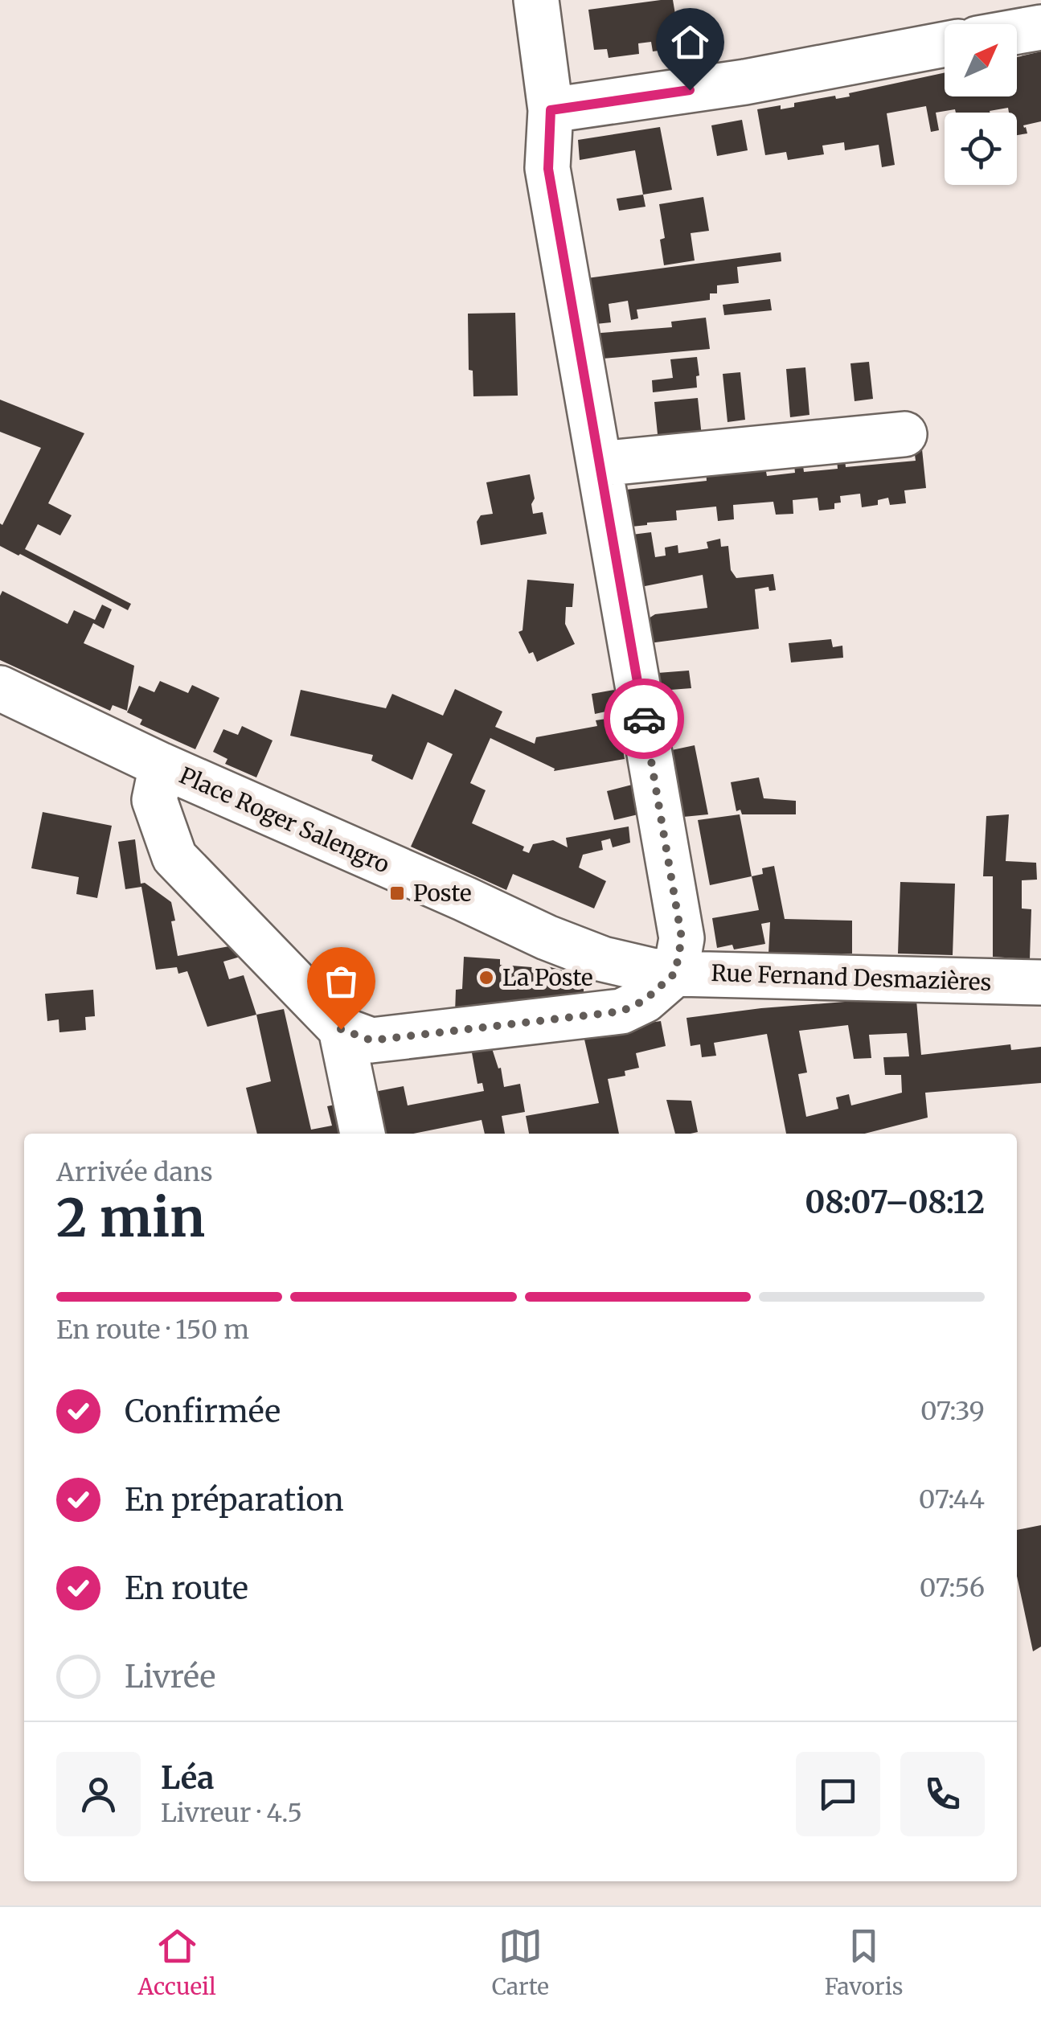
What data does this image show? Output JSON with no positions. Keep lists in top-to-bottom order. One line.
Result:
{"streets":{"street":["Place Roger Salengro","Rue Fernand Desmazières"]},"crossings":[["Place Roger Salengro","Rue Fernand Desmazières"]],"places":{"transit":["Poste"],"other":["La Poste"]},"north":"top right","page":{"heading":["2 min","Arrivée dans","08:07–08:12"],"panel":["Léa","Livreur · 4.5"],"bar":"En route · 150 m","list":[["Confirmée","07:39"],["En préparation","07:44"],["En route","07:56"],"Livrée"],"tabs":["Accueil","Carte","Favoris"]}}
